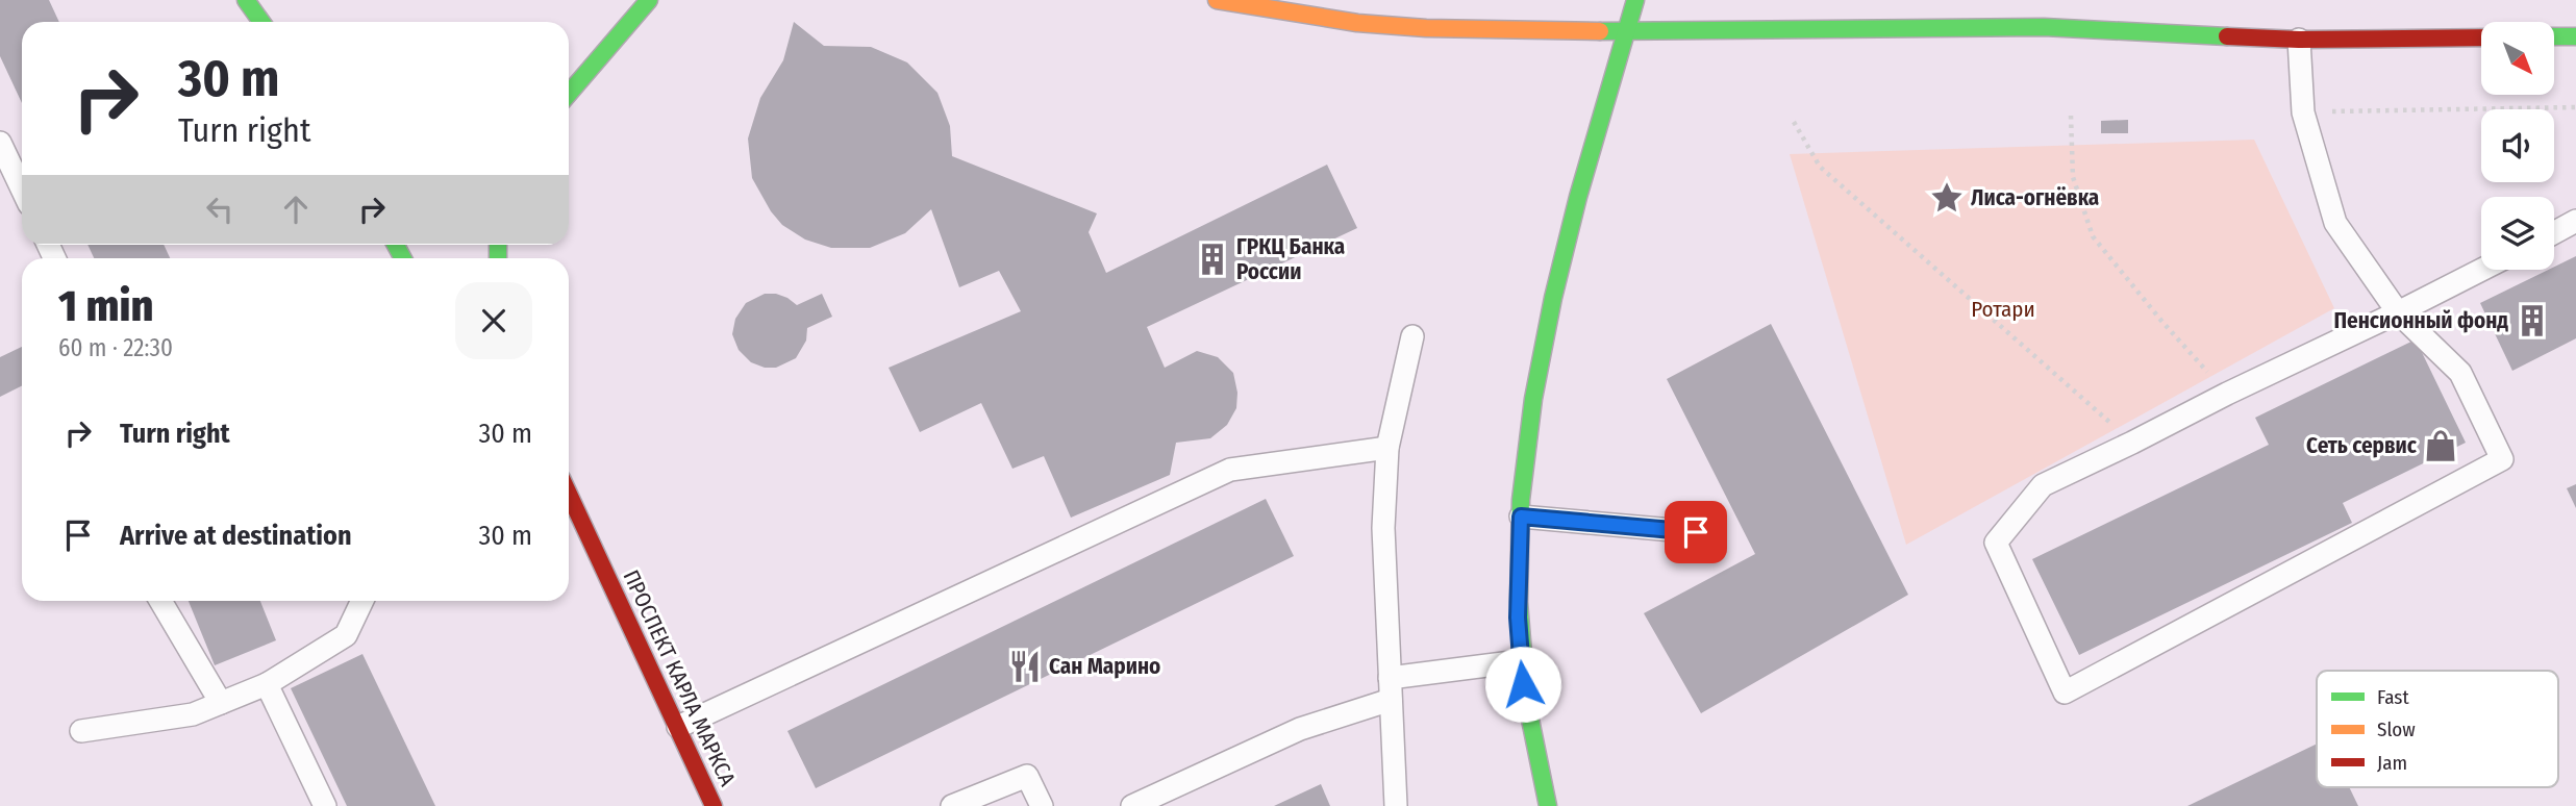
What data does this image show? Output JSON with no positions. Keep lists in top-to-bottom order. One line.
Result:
{"streets":{"main road":["ПРОСПЕКТ КАРЛА МАРКСА"]},"parks":["Ротари"],"places":{"place":["Лиса-огнёвка"],"building":["ГРКЦ Банка России","Пенсионный фонд"],"shop":["Сеть сервис"],"restaurant":["Сан Марино"]},"legend":["Fast","Slow","Jam"],"north":"bottom right","page":{"turn":["30 m","Turn right"],"heading":["1 min","60 m · 22:30"],"list":[{"name":"Turn right","value":"30 m"},{"name":"Arrive at destination","value":"30 m"}]}}
